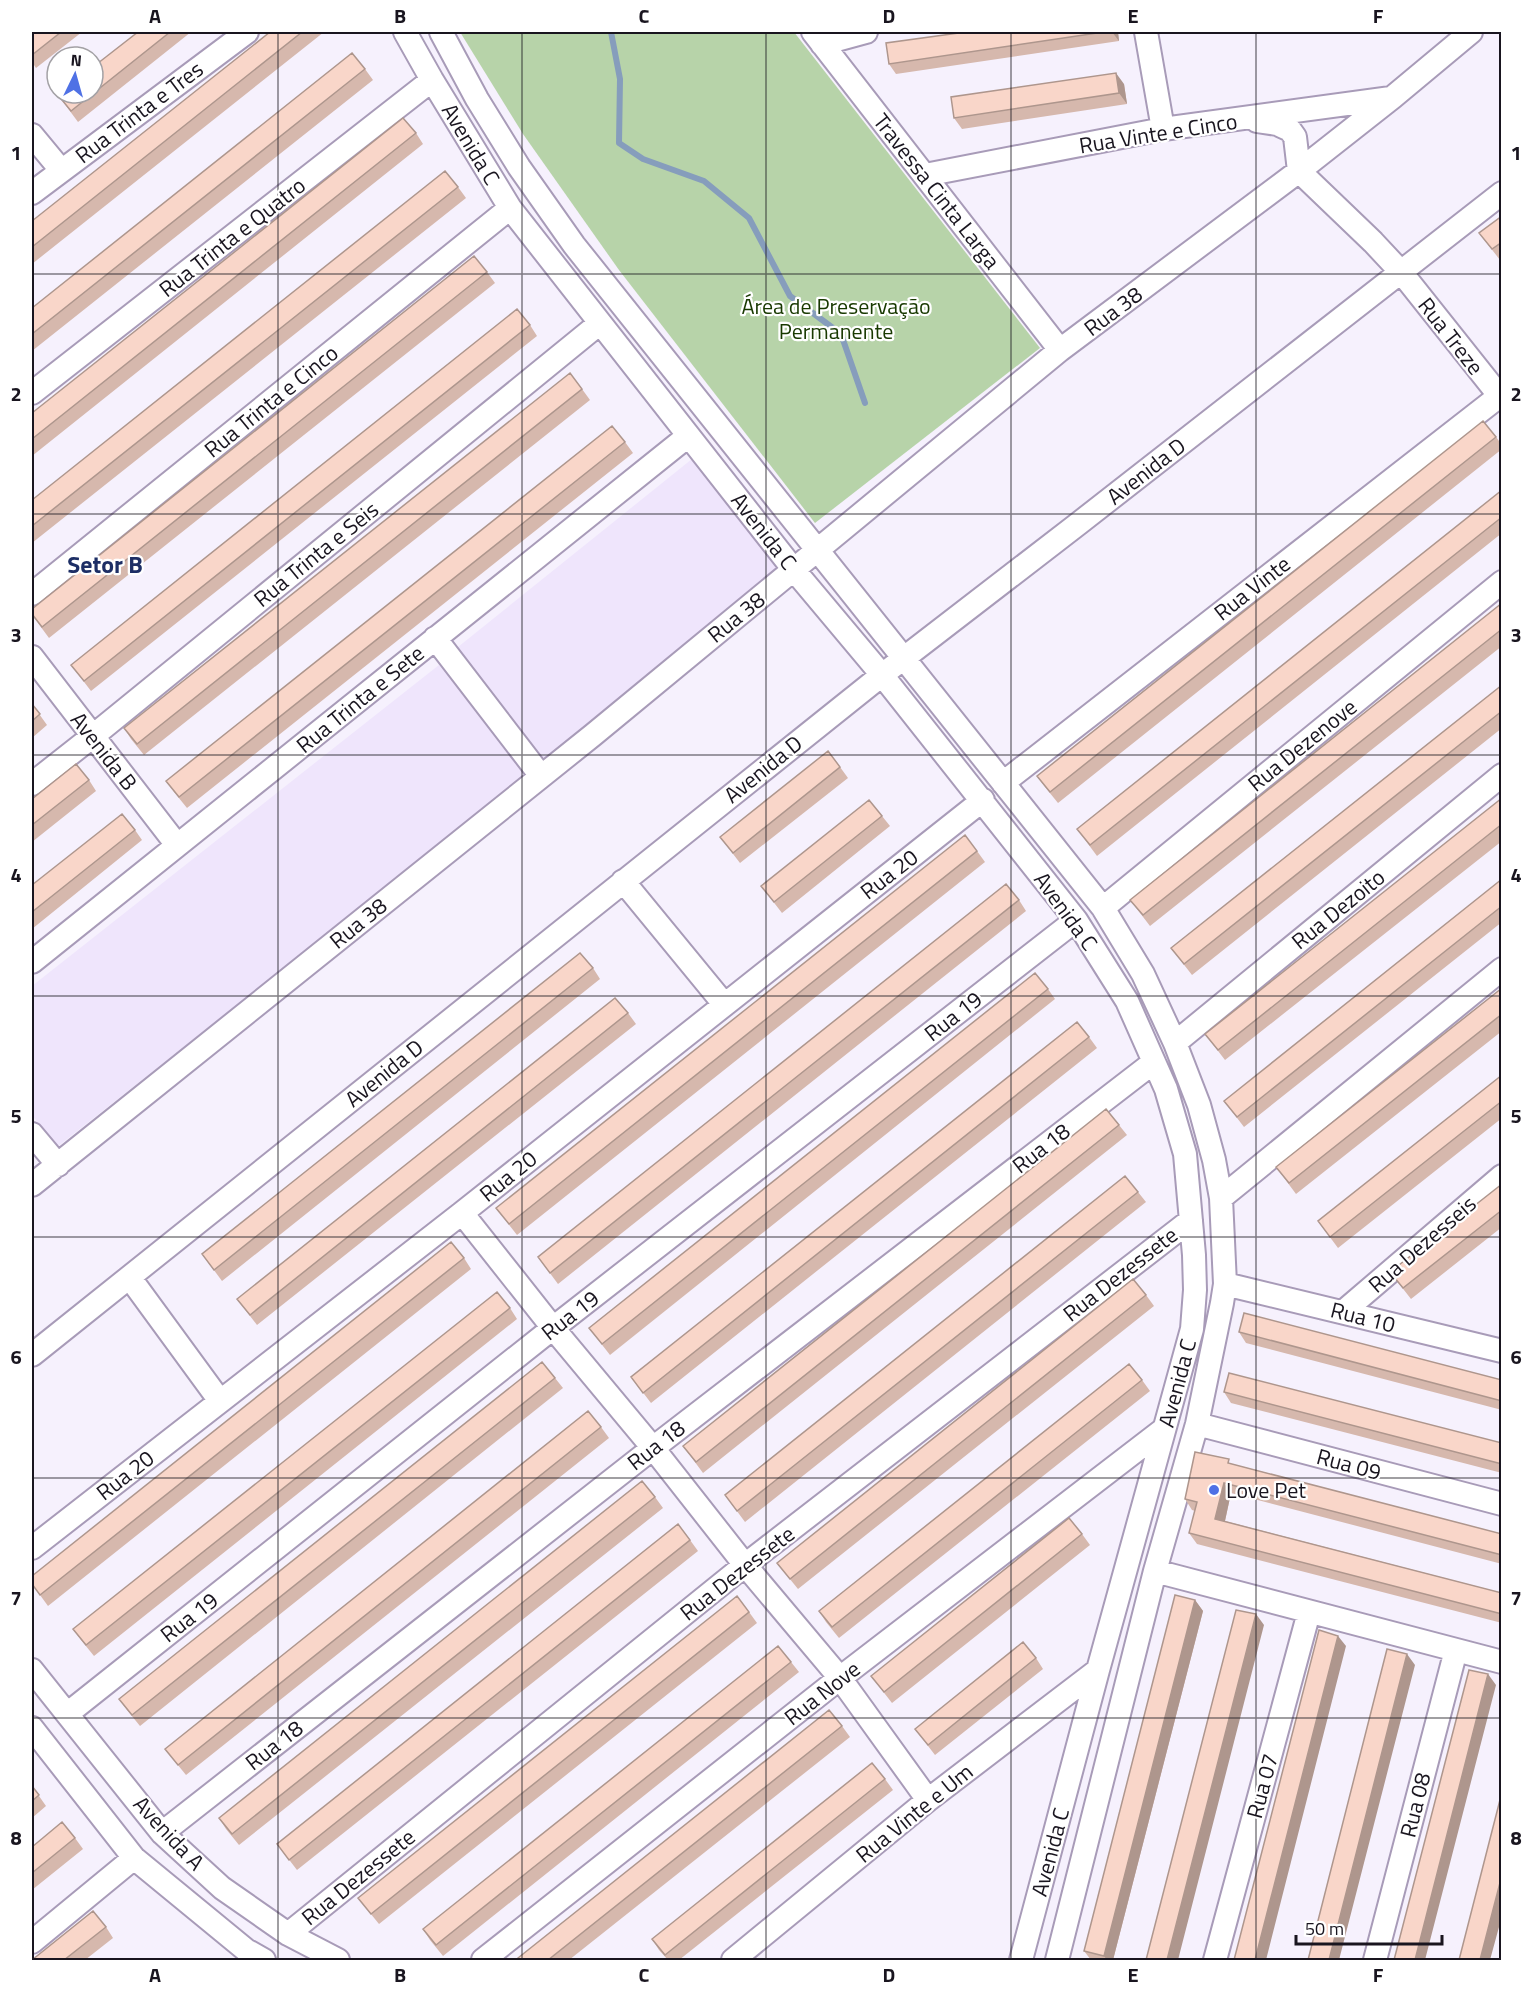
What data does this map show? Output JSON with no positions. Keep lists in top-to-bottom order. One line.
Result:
{"streets":{"street":["Rua Trinta e Tres","Rua Vinte e Cinco","Avenida C","Travessa Cinta Larga","Rua Trinta e Quatro","Rua 38","Rua Treze","Rua Trinta e Cinco","Avenida D","Rua Trinta e Seis","Rua Vinte","Rua Trinta e Sete","Rua Dezenove","Avenida B","Rua 20","Rua Dezoito","Rua 19","Rua 18","Rua Dezesseis","Rua Dezessete","Rua 10","Rua 09","Rua Nove","Rua 07","Rua 08","Rua Vinte e Um","Avenida A"]},"crossings":[["Rua Vinte e Cinco","Travessa Cinta Larga"],["Rua Vinte e Cinco","Rua 38"],["Avenida C","Rua Trinta e Quatro"],["Avenida C","Rua 38"],["Avenida C","Rua Trinta e Cinco"],["Avenida C","Avenida D"],["Avenida C","Rua Trinta e Seis"],["Avenida C","Rua Vinte"],["Avenida C","Rua Trinta e Sete"],["Avenida C","Rua Dezenove"],["Avenida C","Rua 20"],["Avenida C","Rua Dezoito"],["Avenida C","Rua 19"],["Avenida C","Rua 18"],["Avenida C","Rua Dezessete"],["Avenida C","Rua 10"],["Avenida C","Rua 09"],["Avenida C","Rua Nove"],["Avenida C","Rua Vinte e Um"],["Travessa Cinta Larga","Rua 38"],["Rua 38","Rua Treze"],["Rua Treze","Avenida D"],["Rua Treze","Rua Vinte"],["Rua Trinta e Seis","Avenida B"],["Rua Trinta e Sete","Avenida B"],["Rua 19","Avenida A"],["Rua 18","Avenida A"],["Rua Dezesseis","Rua 10"],["Rua Dezessete","Avenida A"]],"districts":["Setor B"],"parks":["Área de Preservação Permanente"],"places":["Love Pet"],"scale_bar":"50 m","north":"top","grid":{"columns":["A","B","C","D","E","F"],"rows":["1","2","3","4","5","6","7","8"]}}
